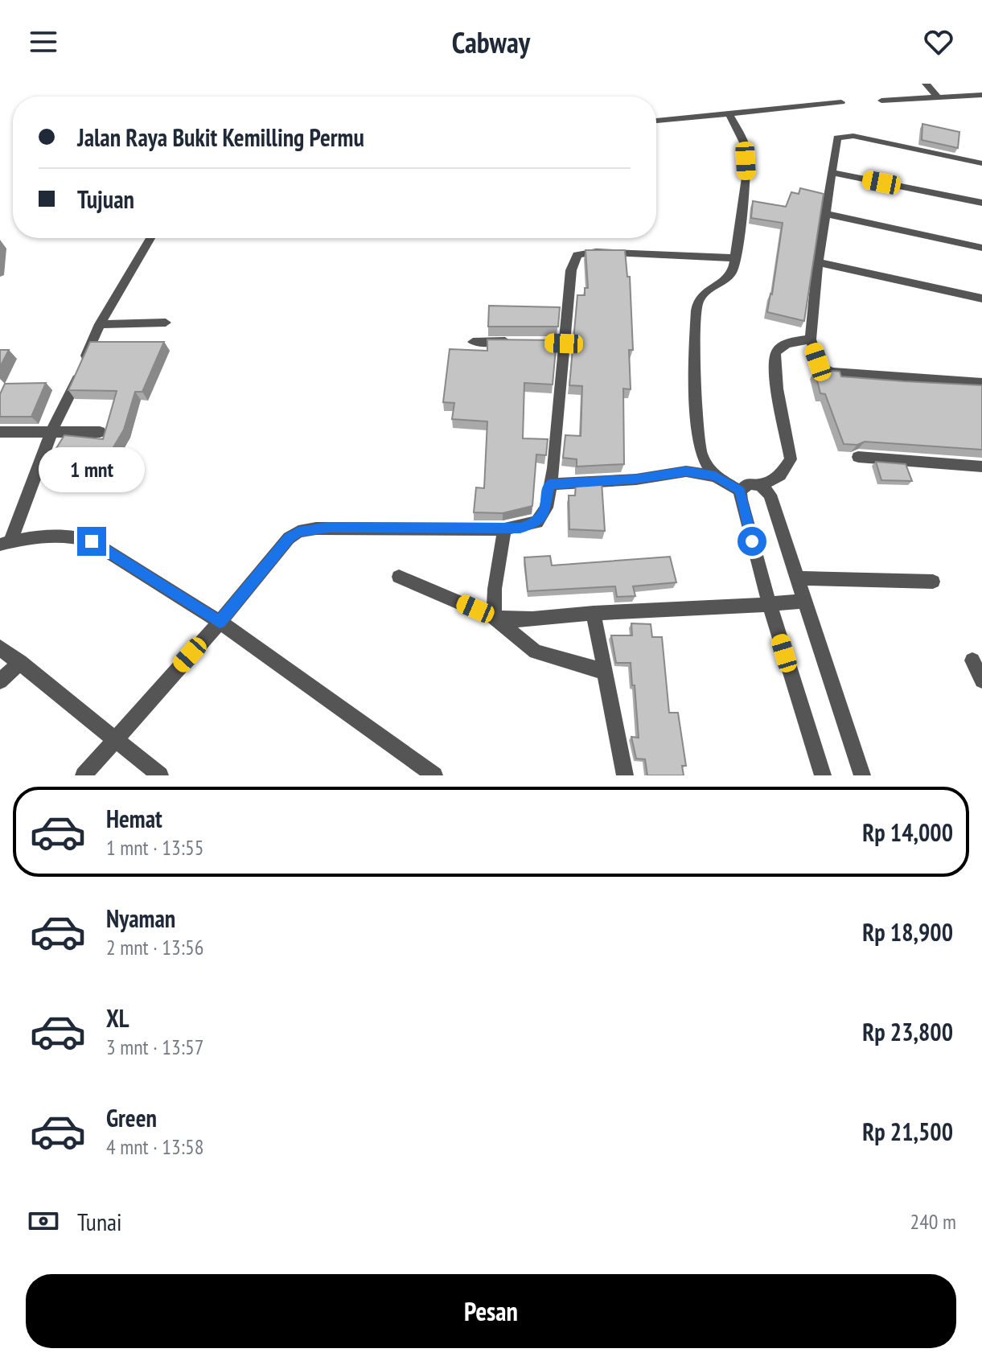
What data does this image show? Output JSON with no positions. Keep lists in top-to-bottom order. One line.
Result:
{"page":{"header":"Cabway","banner":["Jalan Raya Bukit Kemilling Permu","Tujuan"],"bubble":"1 mnt","list":[{"name":"Hemat","note":"1 mnt · 13:55","value":"Rp 14,000"},{"name":"Nyaman","note":"2 mnt · 13:56","value":"Rp 18,900"},{"name":"XL","note":"3 mnt · 13:57","value":"Rp 23,800"},{"name":"Green","note":"4 mnt · 13:58","value":"Rp 21,500"}],"pay":["Tunai","240 m"],"buttons":"Pesan"}}
